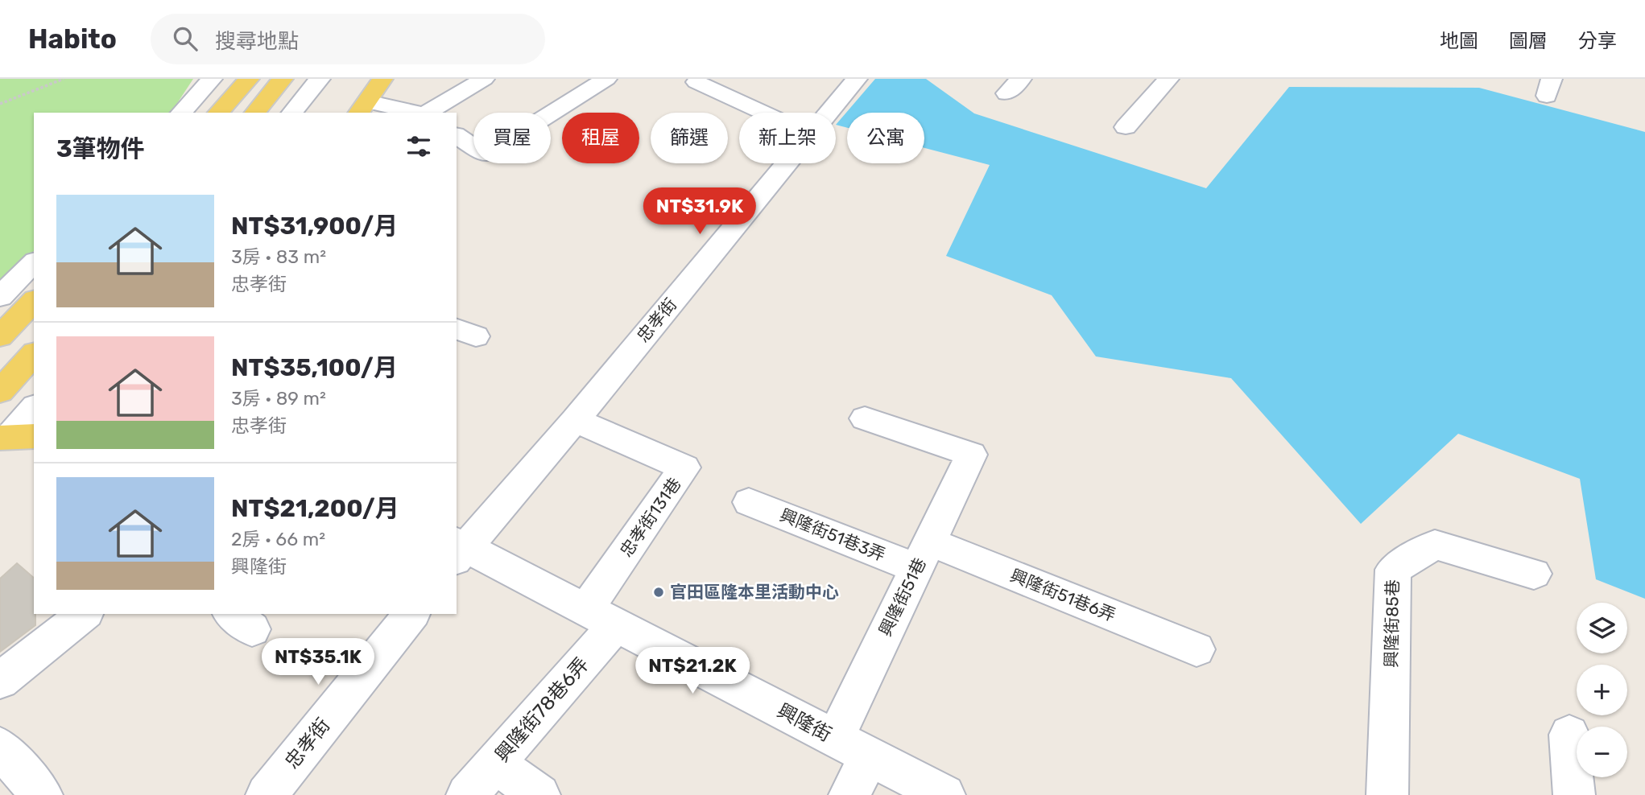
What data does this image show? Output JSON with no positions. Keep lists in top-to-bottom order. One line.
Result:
{"streets":{"street":["忠孝街","忠孝街131巷","興隆街51巷3弄","興隆街51巷6弄","興隆街51巷","興隆街85巷","興隆街78巷6弄","興隆街"]},"crossings":[["忠孝街","忠孝街131巷"],["忠孝街","興隆街"],["忠孝街131巷","興隆街78巷6弄"],["忠孝街131巷","興隆街"],["興隆街51巷3弄","興隆街51巷6弄"],["興隆街51巷3弄","興隆街51巷"],["興隆街51巷6弄","興隆街51巷"],["興隆街51巷","興隆街"],["興隆街78巷6弄","興隆街"]],"places":["官田區隆本里活動中心"],"page":{"header":"Habito","search":"搜尋地點","nav":["地圖","圖層","分享"],"chip":["買屋","租屋","篩選","新上架","公寓"],"heading":"3筆物件","list":[{"name":"NT$31,900/月","note":"3房 · 83 m² · 忠孝街"},{"name":"NT$35,100/月","note":"3房 · 89 m² · 忠孝街"},{"name":"NT$21,200/月","note":"2房 · 66 m² · 興隆街"}],"price":["NT$31.9K","NT$35.1K","NT$21.2K"],"map_buttons":["+","−"]}}
